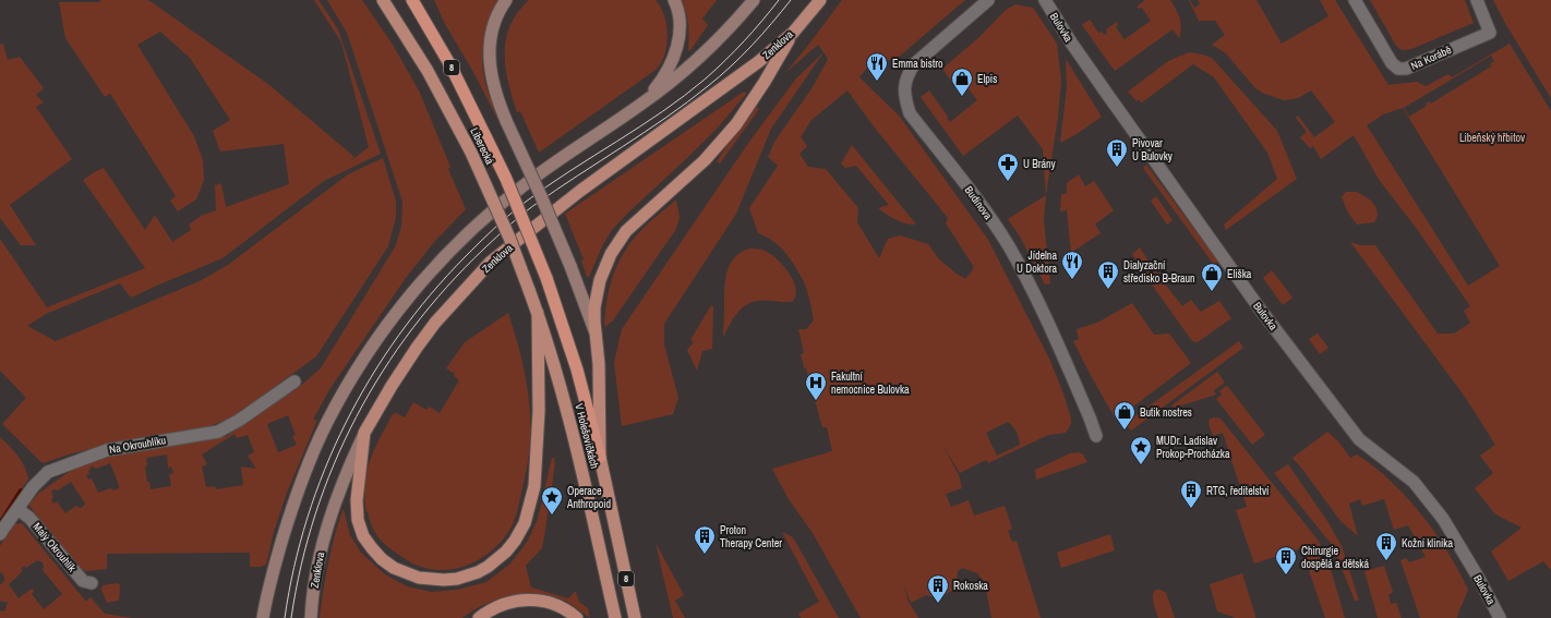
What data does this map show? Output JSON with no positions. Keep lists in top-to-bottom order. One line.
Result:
{"streets":{"highway":["8","Liberecká","V Holešovičkách"],"main road":["Zenklova"],"street":["Bulovka","Na Korábě","Budínova","Na Okrouhlíku","Malý Okrouhlík"]},"crossings":[["Liberecká","V Holešovičkách"],["Na Okrouhlíku","Malý Okrouhlík"]],"parks":["Libeňský hřbitov"],"places":{"restaurant":["Emma bistro","Jídelna U Doktora"],"shop":["Elpis","Eliška","Butik nostres"],"building":["Pivovar U Bulovky","Dialyzační středisko B-Braun","RTG, ředitelství","Proton Therapy Center","Kožní klinika","Chirurgie dospělá a dětská","Rokoska"],"pharmacy":["U Brány"],"hospital":["Fakultní nemocnice Bulovka"],"place":["MUDr. Ladislav Prokop-Procházka","Operace Anthropoid"]}}
